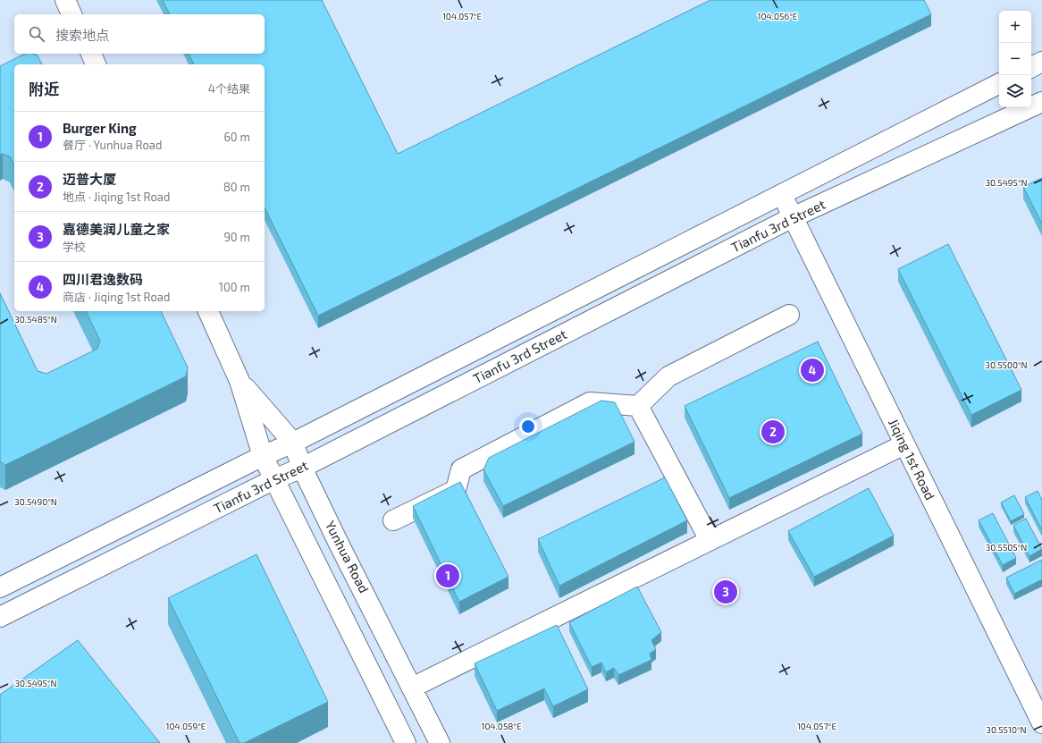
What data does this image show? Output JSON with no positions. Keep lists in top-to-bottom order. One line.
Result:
{"streets":{"street":["Tianfu 3rd Street","Jiqing 1st Road","Yunhua Road"]},"crossings":[["Tianfu 3rd Street","Jiqing 1st Road"],["Tianfu 3rd Street","Yunhua Road"]],"page":{"map_buttons":["+","−"],"search":"搜索地点","heading":["附近","4个结果"],"list":[{"mark":"1","name":"Burger King","note":"餐厅 · Yunhua Road","value":"60 m"},{"mark":"2","name":"迈普大厦","note":"地点 · Jiqing 1st Road","value":"80 m"},{"mark":"3","name":"嘉德美润儿童之家","note":"学校","value":"90 m"},{"mark":"4","name":"四川君逸数码","note":"商店 · Jiqing 1st Road","value":"100 m"}],"pins":["4","2","1","3"]},"coordinates":["104.057°E","104.056°E","30.5495°N","30.5485°N","30.5500°N","30.5490°N","30.5505°N","104.059°E","104.058°E","30.5510°N"]}
